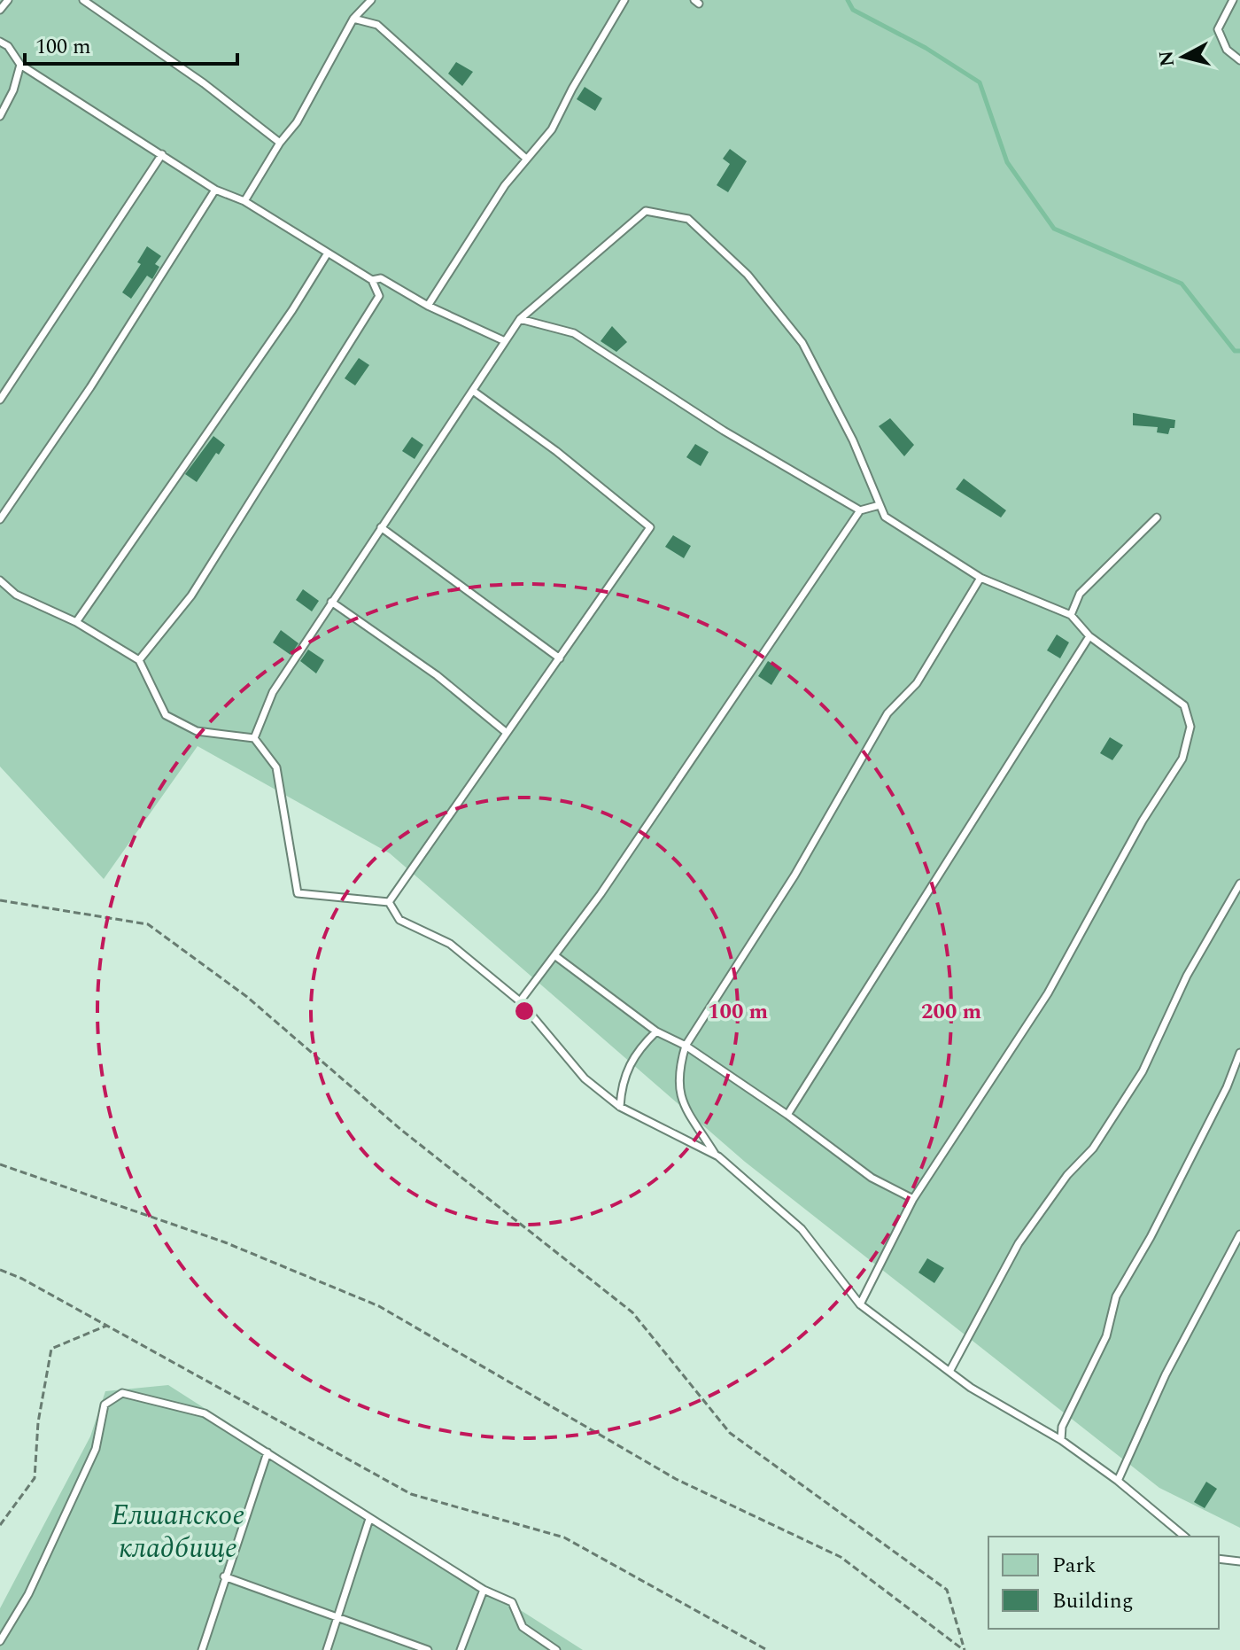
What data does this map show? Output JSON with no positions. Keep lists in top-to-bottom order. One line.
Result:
{"parks":["Елшанское кладбище"],"legend":["Park","Building"],"scale_bar":"100 m","north":"left","rings":["100 m","200 m"]}
